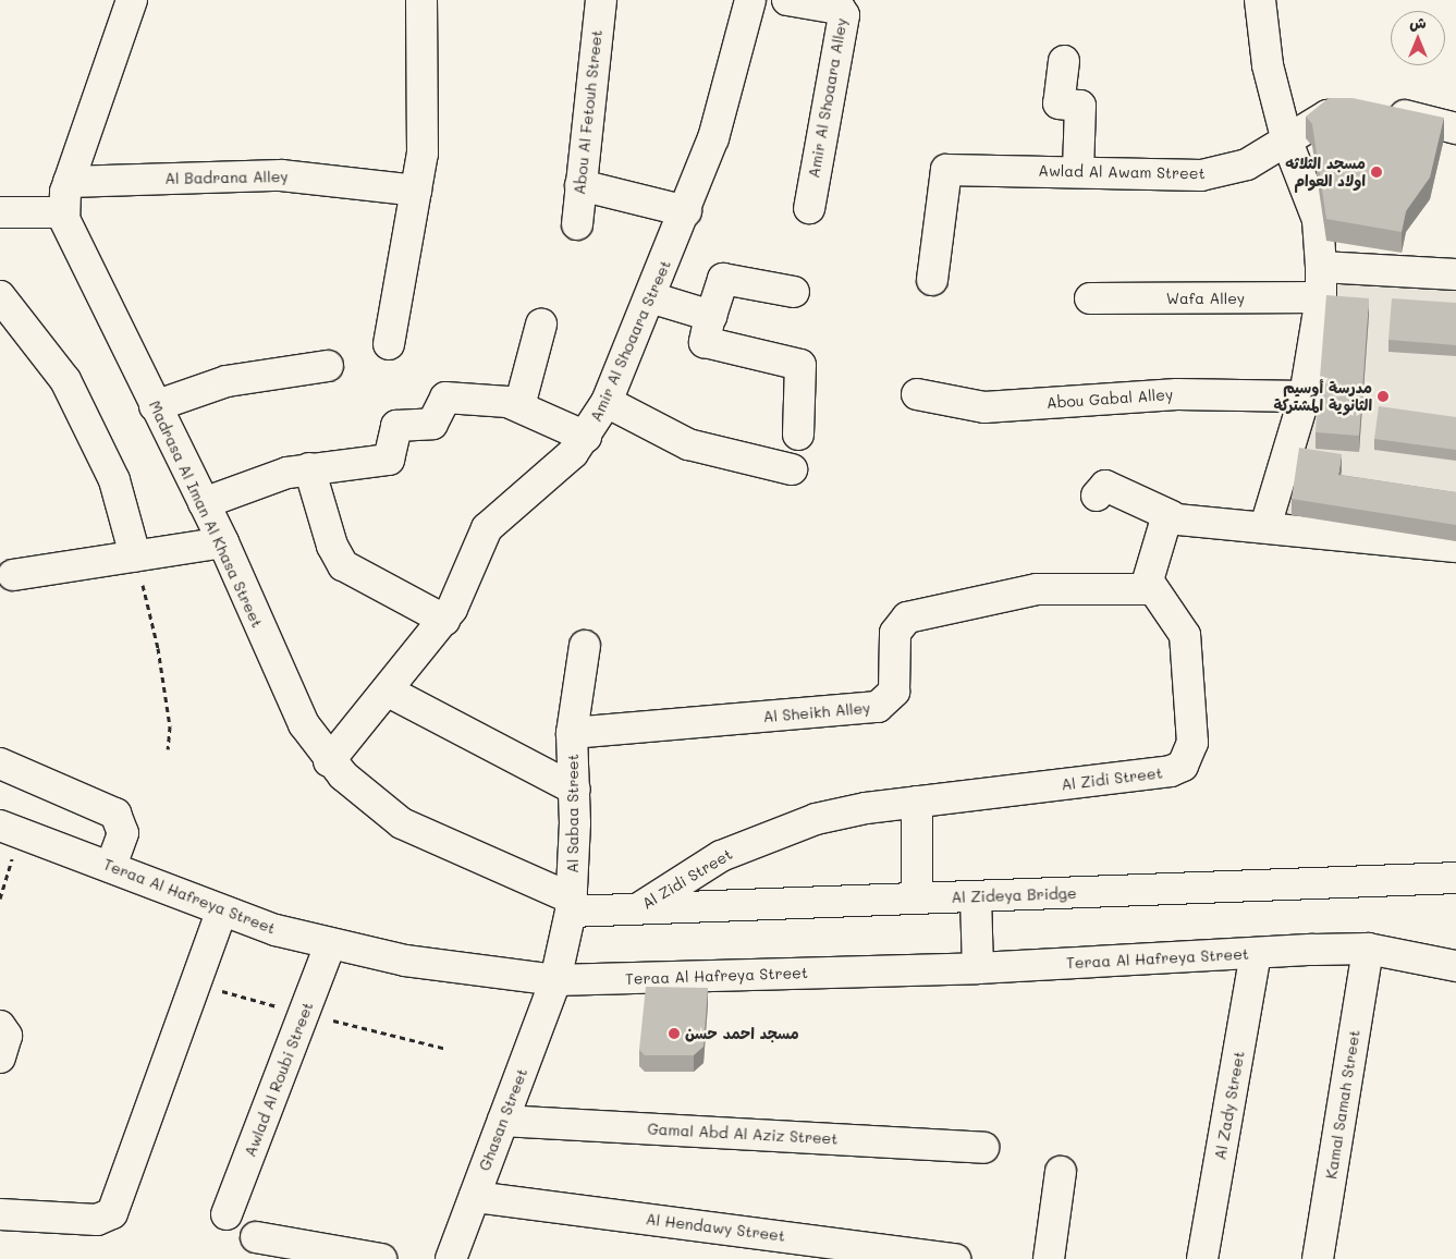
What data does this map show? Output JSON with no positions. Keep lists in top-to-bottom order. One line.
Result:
{"streets":{"street":["Amir Al Shoaara Alley","Abou Al Fetouh Street","Awlad Al Awam Street","Al Badrana Alley","Wafa Alley","Amir Al Shoaara Street","Abou Gabal Alley","Madrasa Al Iman Al Khasa Street","Al Sheikh Alley","Al Zidi Street","Al Sabaa Street","Al Zideya Bridge","Teraa Al Hafreya Street","Awlad Al Roubi Street","Kamal Samah Street","Al Zady Street","Ghasan Street","Gamal Abd Al Aziz Street","Al Hendawy Street"]},"crossings":[["Amir Al Shoaara Street","Madrasa Al Iman Al Khasa Street"],["Madrasa Al Iman Al Khasa Street","Al Sabaa Street"],["Madrasa Al Iman Al Khasa Street","Al Zideya Bridge"],["Al Sheikh Alley","Al Zidi Street"],["Al Sheikh Alley","Al Sabaa Street"],["Al Zidi Street","Al Zideya Bridge"],["Al Sabaa Street","Al Zideya Bridge"],["Al Sabaa Street","Teraa Al Hafreya Street"],["Al Sabaa Street","Ghasan Street"],["Teraa Al Hafreya Street","Awlad Al Roubi Street"],["Teraa Al Hafreya Street","Kamal Samah Street"],["Teraa Al Hafreya Street","Al Zady Street"],["Teraa Al Hafreya Street","Ghasan Street"],["Ghasan Street","Gamal Abd Al Aziz Street"],["Ghasan Street","Al Hendawy Street"]],"places":["مسجد الثلاثه اولاد العوام","مدرسة أوسيم الثانوية المشتركة","مسجد احمد حسن"],"north":"top"}
